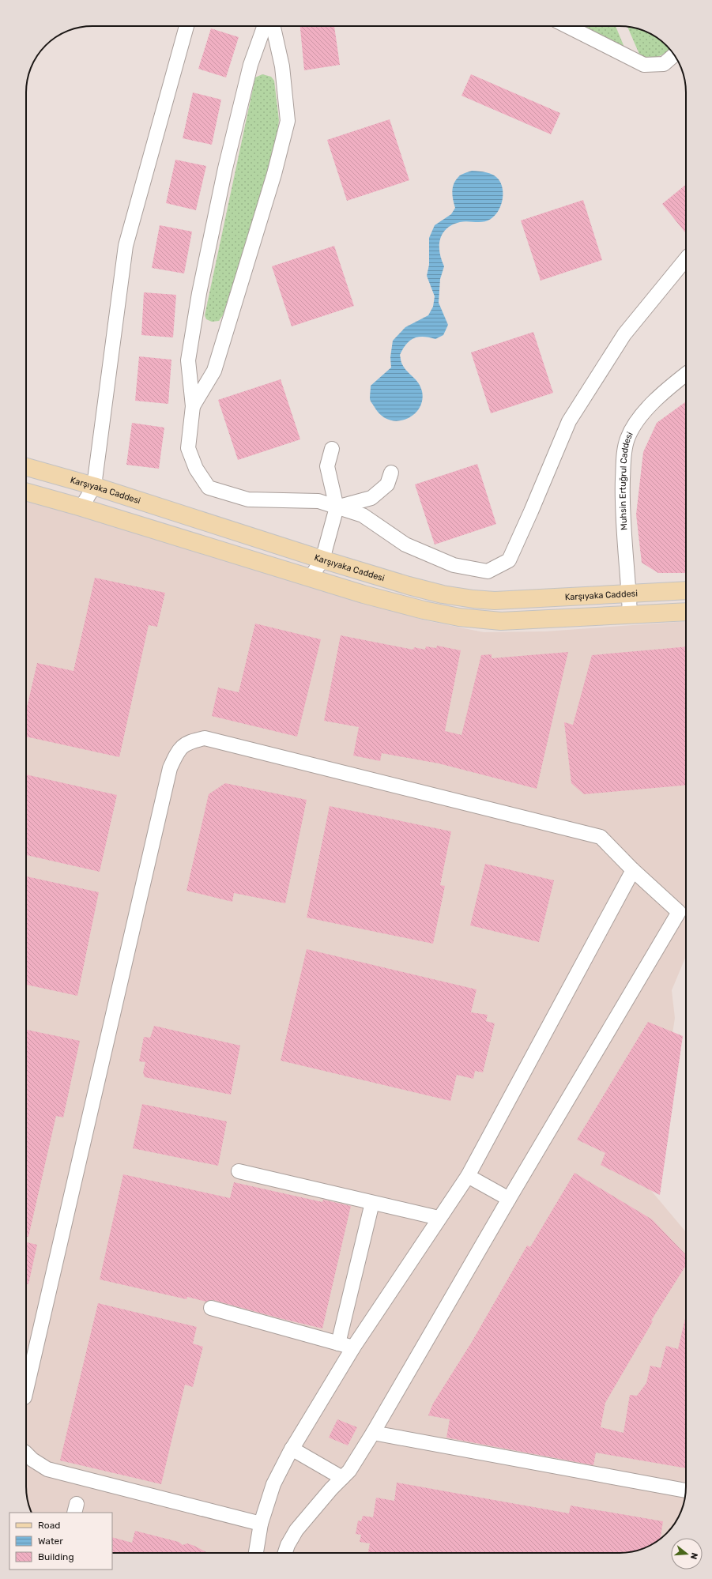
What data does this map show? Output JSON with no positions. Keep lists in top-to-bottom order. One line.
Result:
{"streets":{"main road":["Karşıyaka Caddesi"],"street":["Muhsin Ertuğrul Caddesi"]},"crossings":[["Muhsin Ertuğrul Caddesi","Karşıyaka Caddesi"]],"legend":["Road","Water","Building"],"north":"right"}
